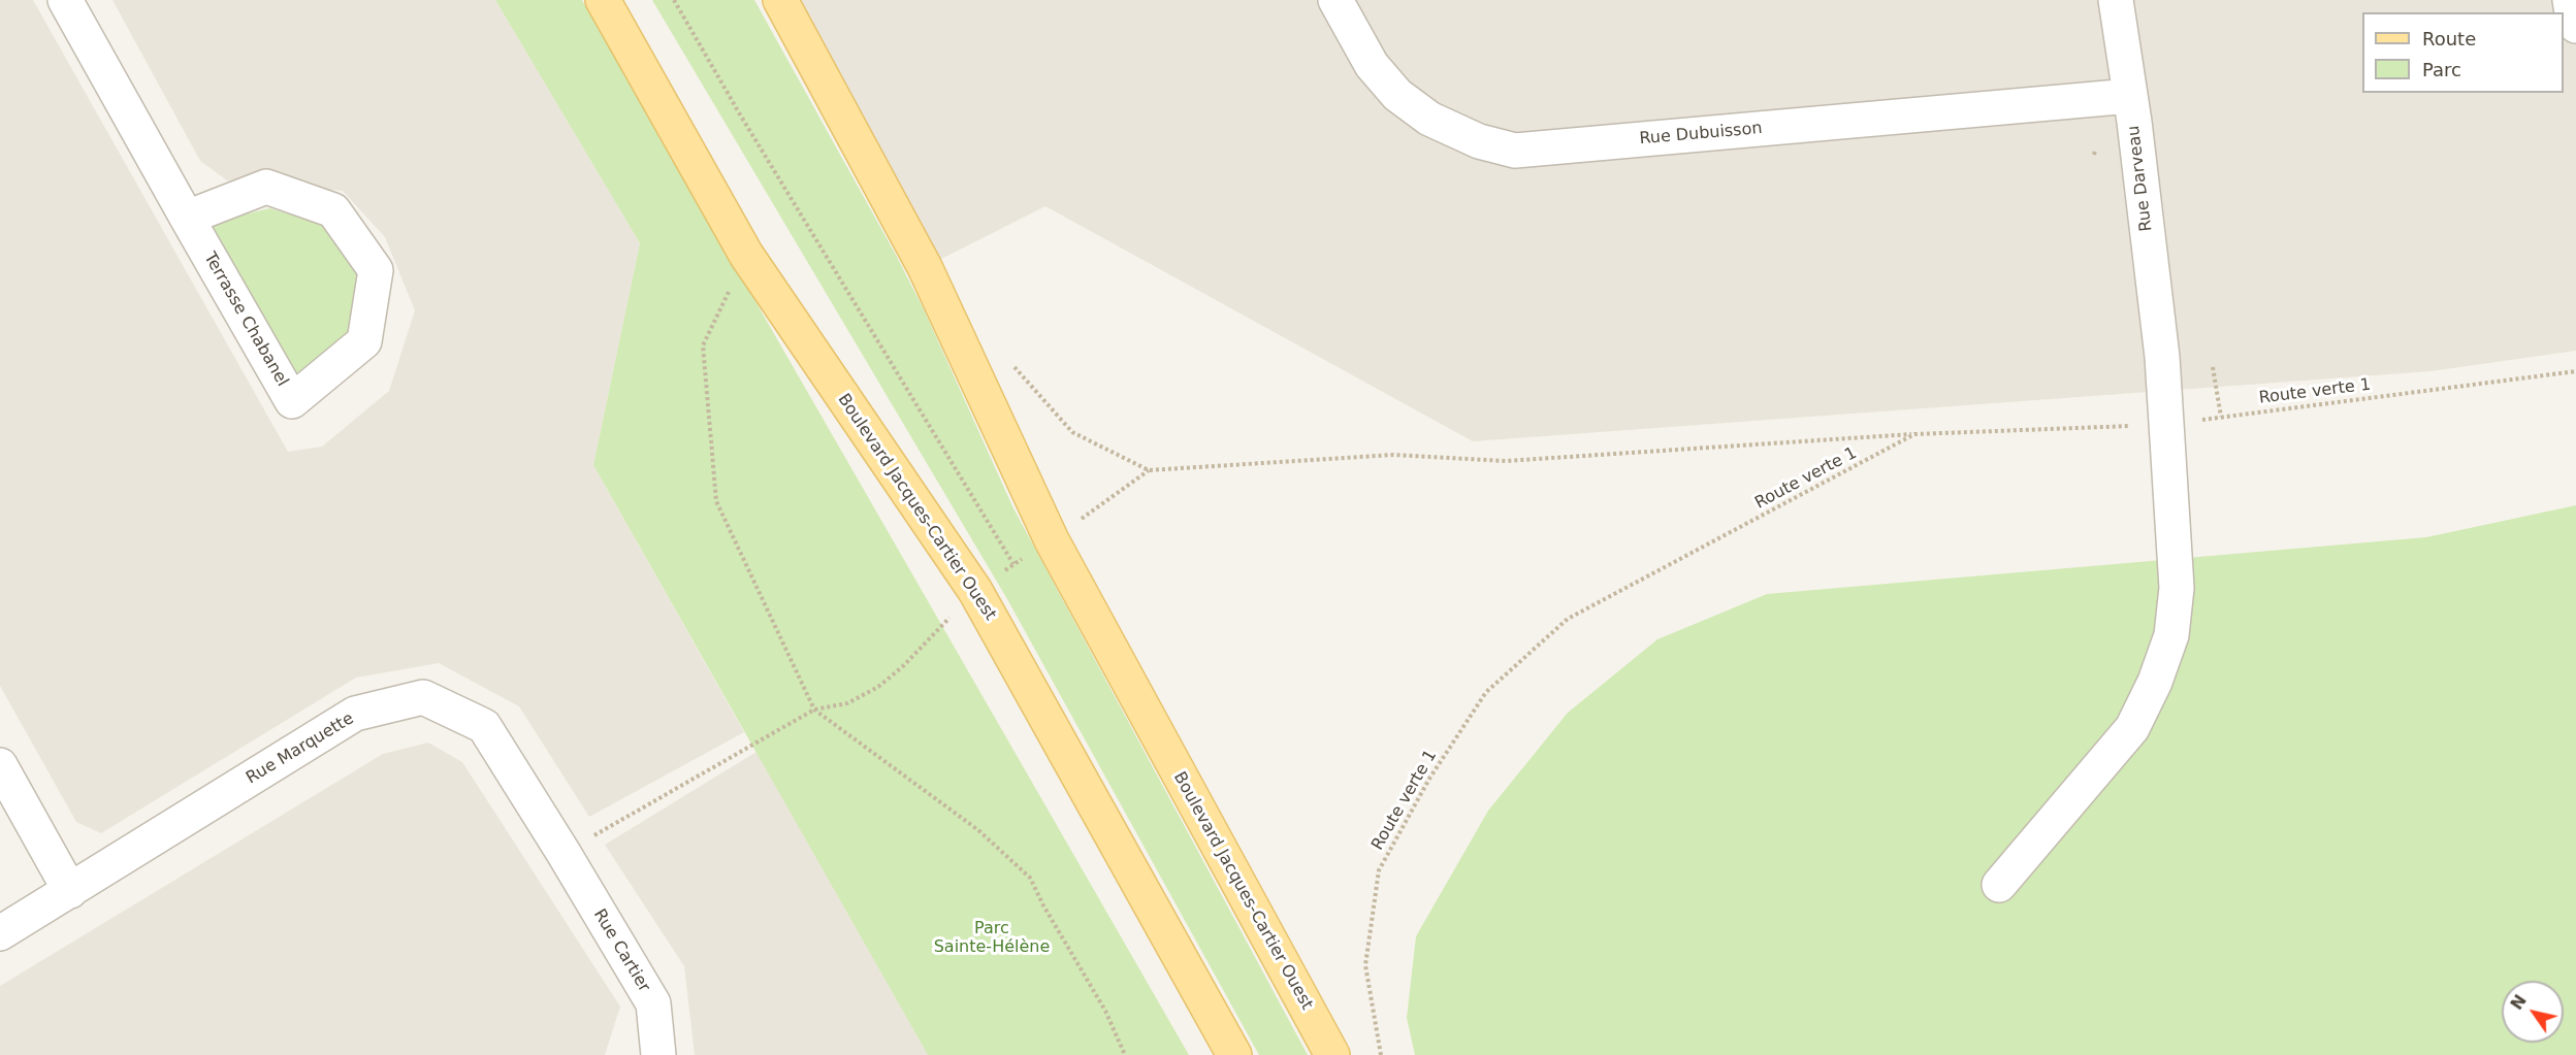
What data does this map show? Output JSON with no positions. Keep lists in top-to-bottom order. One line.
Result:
{"streets":{"main road":["Boulevard Jacques-Cartier Ouest"],"street":["Rue Dubuisson","Rue Darveau","Terrasse Chabanel","Rue Marquette","Rue Cartier"],"path":["Route verte 1"]},"crossings":[["Rue Dubuisson","Rue Darveau"],["Rue Darveau","Route verte 1"],["Rue Marquette","Rue Cartier"]],"parks":["Parc Sainte-Hélène"],"legend":["Route","Parc"],"north":"top left"}
